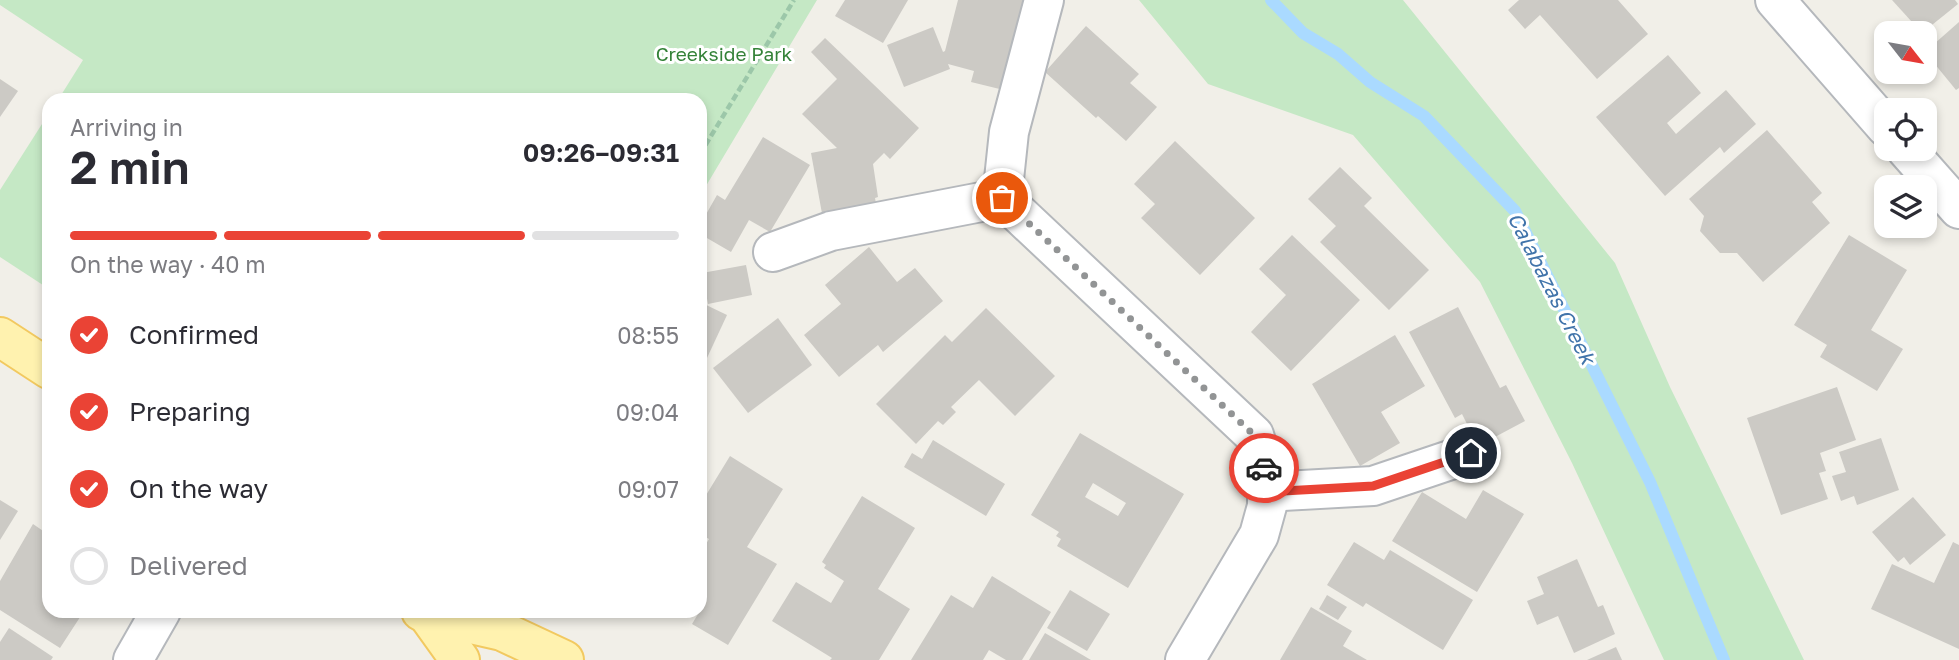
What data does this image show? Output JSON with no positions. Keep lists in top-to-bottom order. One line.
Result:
{"water":["Calabazas Creek"],"parks":["Creekside Park"],"north":"bottom right","page":{"heading":["2 min","Arriving in","09:26–09:31"],"bar":"On the way · 40 m","list":[["Confirmed","08:55"],["Preparing","09:04"],["On the way","09:07"],"Delivered"]}}
